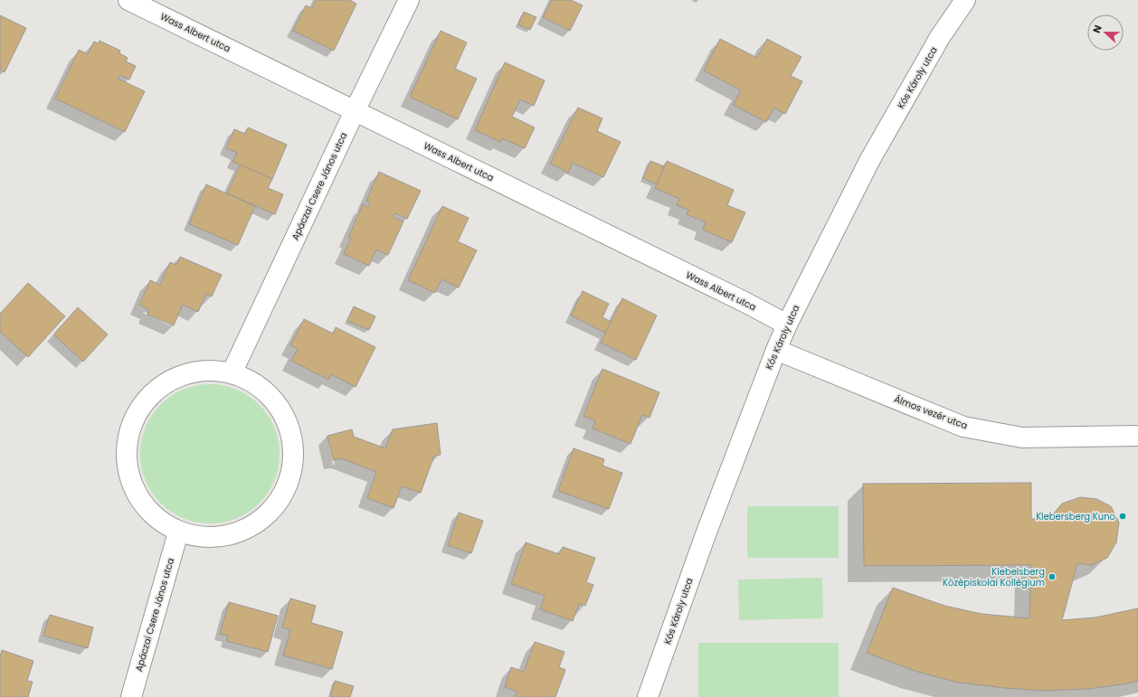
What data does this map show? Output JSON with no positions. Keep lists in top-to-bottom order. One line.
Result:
{"streets":{"street":["Wass Albert utca","Kós Károly utca","Apáczai Csere János utca","Álmos vezér utca"]},"crossings":[["Wass Albert utca","Kós Károly utca"],["Wass Albert utca","Apáczai Csere János utca"],["Kós Károly utca","Álmos vezér utca"]],"places":["Klebersberg Kuno","Klebelsberg Középiskolai Kollégium"],"north":"left"}
